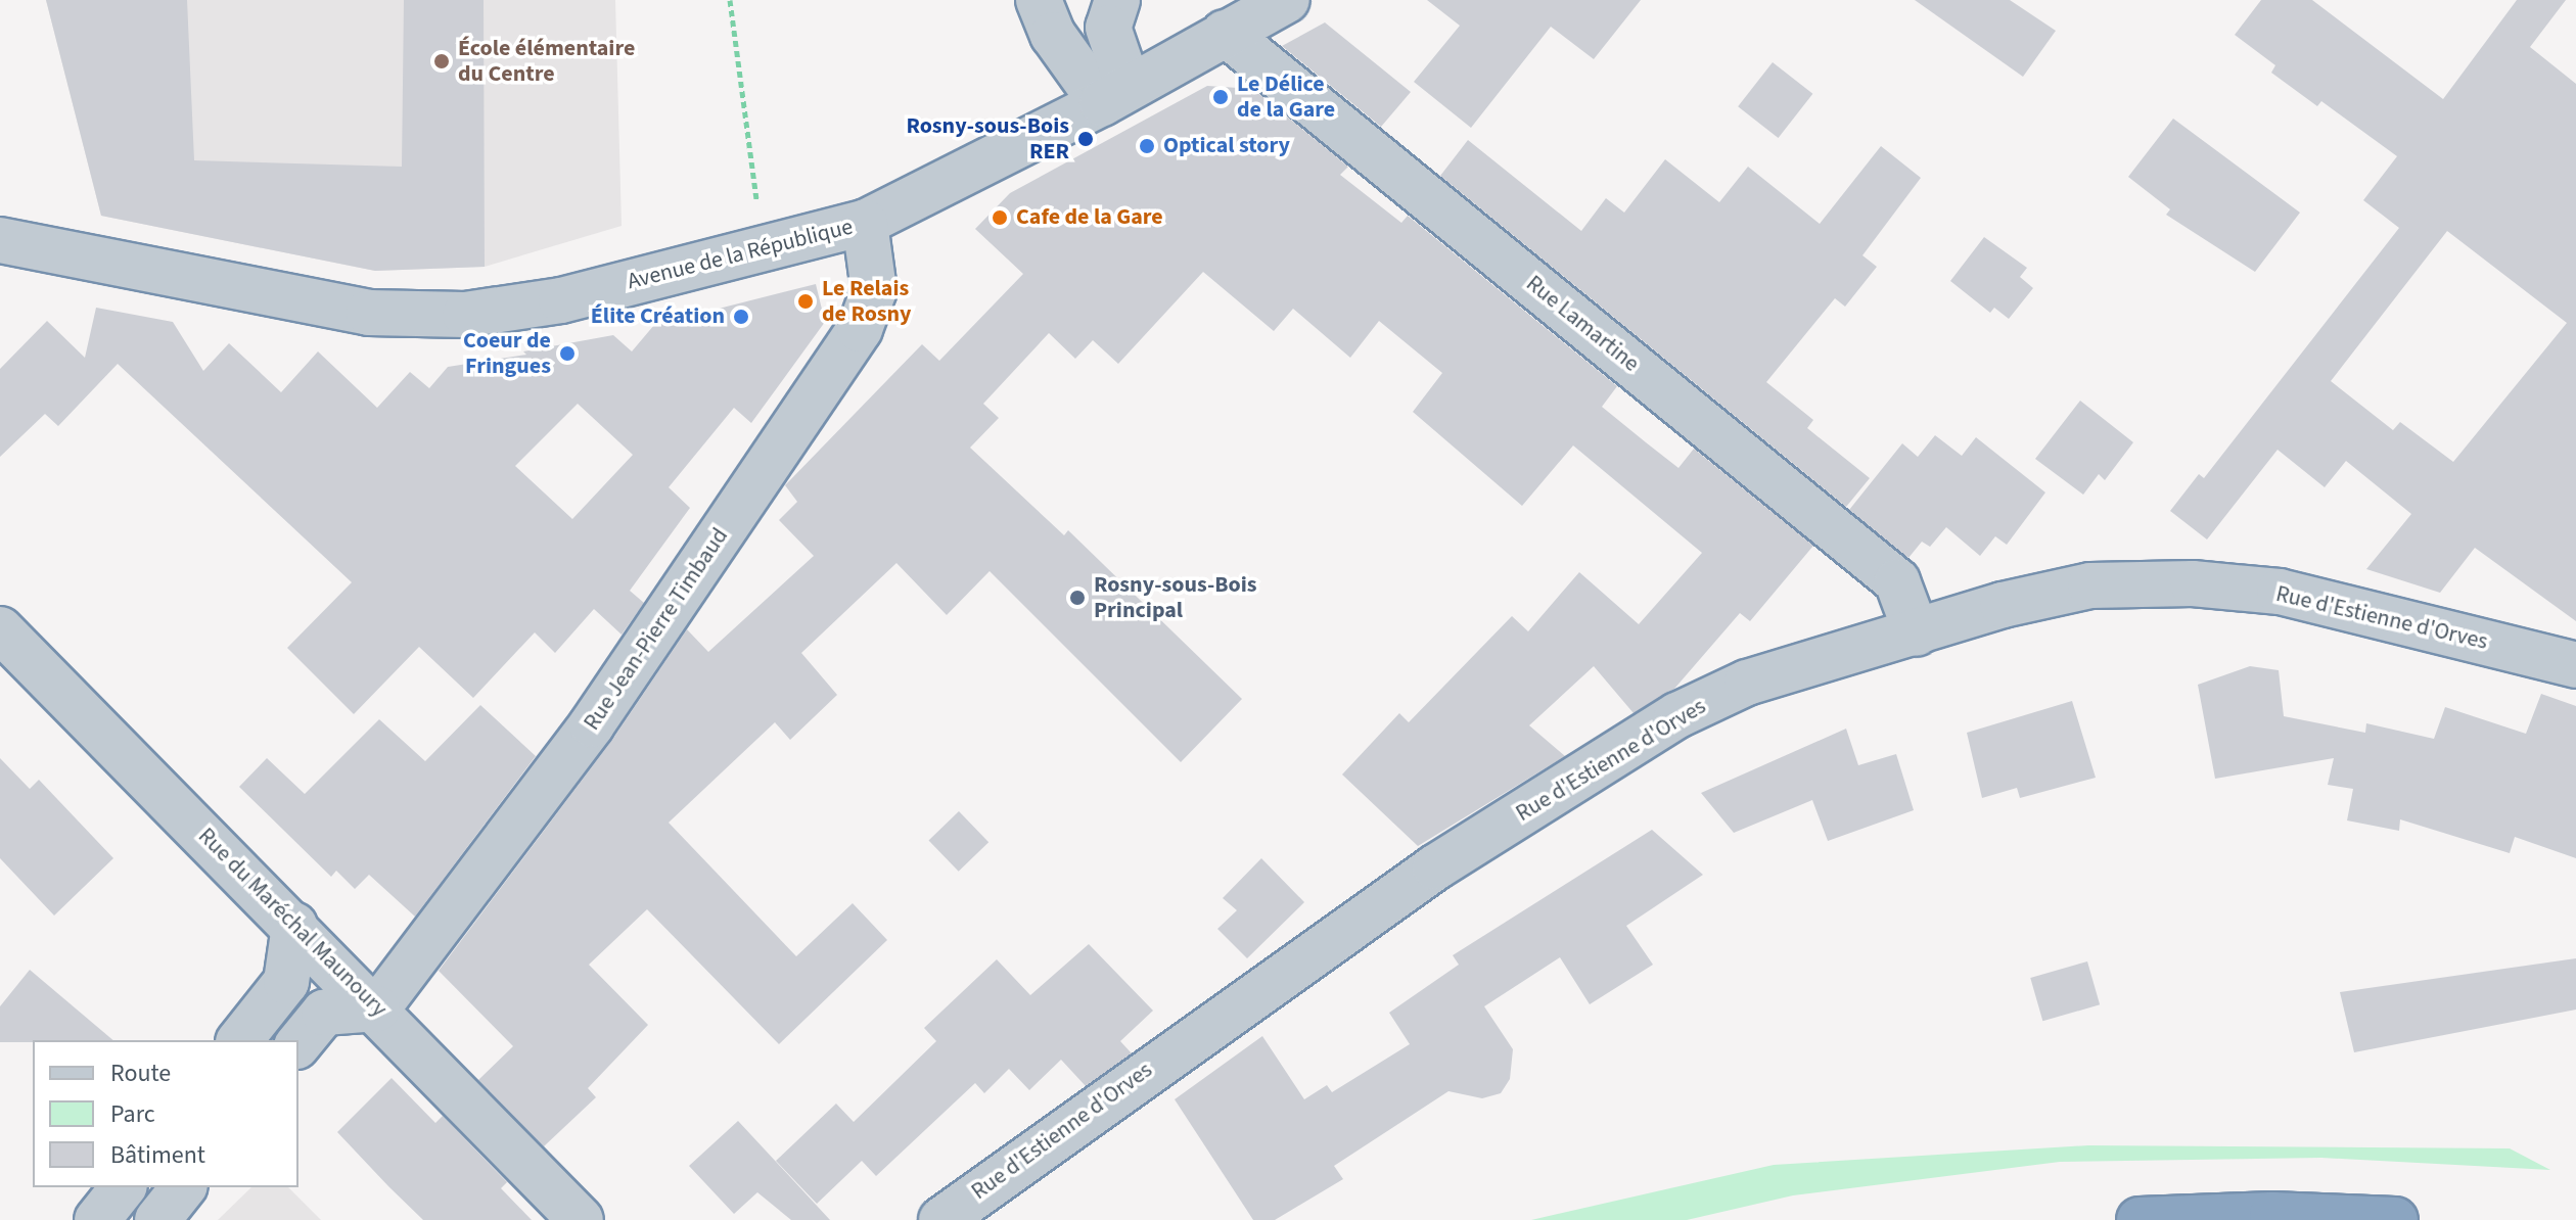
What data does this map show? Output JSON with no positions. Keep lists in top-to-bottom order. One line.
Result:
{"streets":{"street":["Avenue de la République","Rue Lamartine","Rue d'Estienne d'Orves","Rue Jean-Pierre Timbaud","Rue du Maréchal Maunoury"]},"crossings":[["Avenue de la République","Rue Lamartine"],["Avenue de la République","Rue Jean-Pierre Timbaud"],["Rue Lamartine","Rue d'Estienne d'Orves"],["Rue Jean-Pierre Timbaud","Rue du Maréchal Maunoury"]],"places":["École élémentaire du Centre","Le Délice de la Gare","Rosny-sous-Bois RER","Optical story","Cafe de la Gare","Le Relais de Rosny","Élite Création","Coeur de Fringues","Rosny-sous-Bois Principal"],"legend":["Route","Parc","Bâtiment"]}
